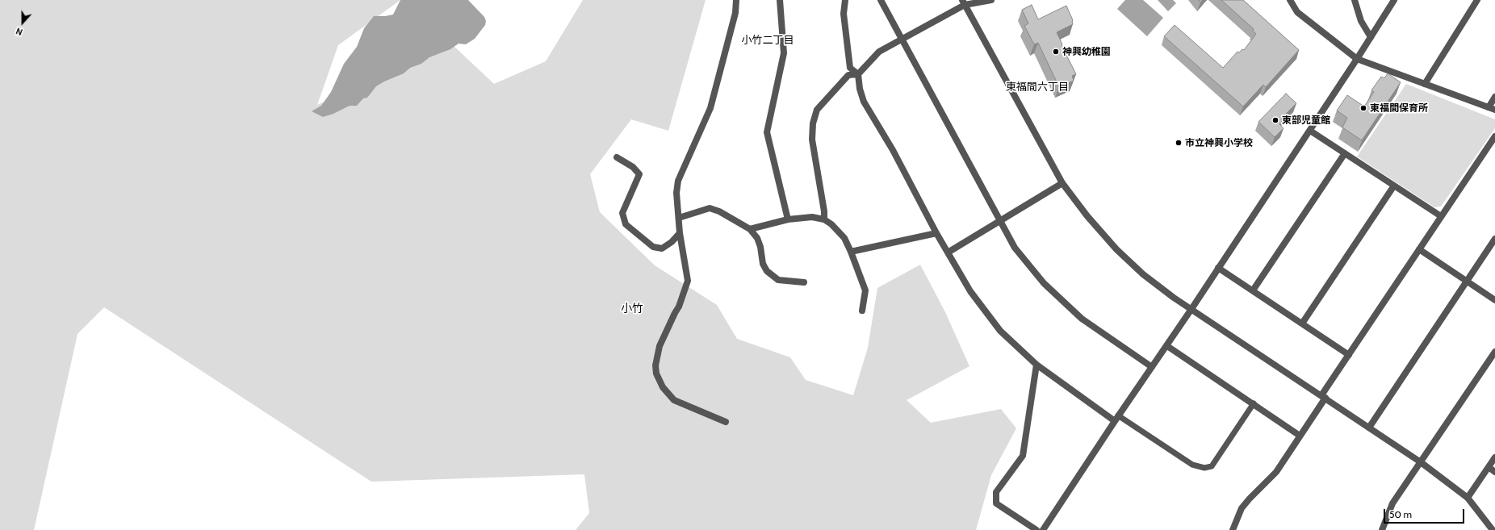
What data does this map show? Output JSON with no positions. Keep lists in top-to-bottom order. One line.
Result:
{"districts":["小竹二丁目","東福間六丁目","小竹"],"places":["神興幼稚園","東福間保育所","東部児童館","市立神興小学校"],"scale_bar":"50 m","north":"bottom"}
